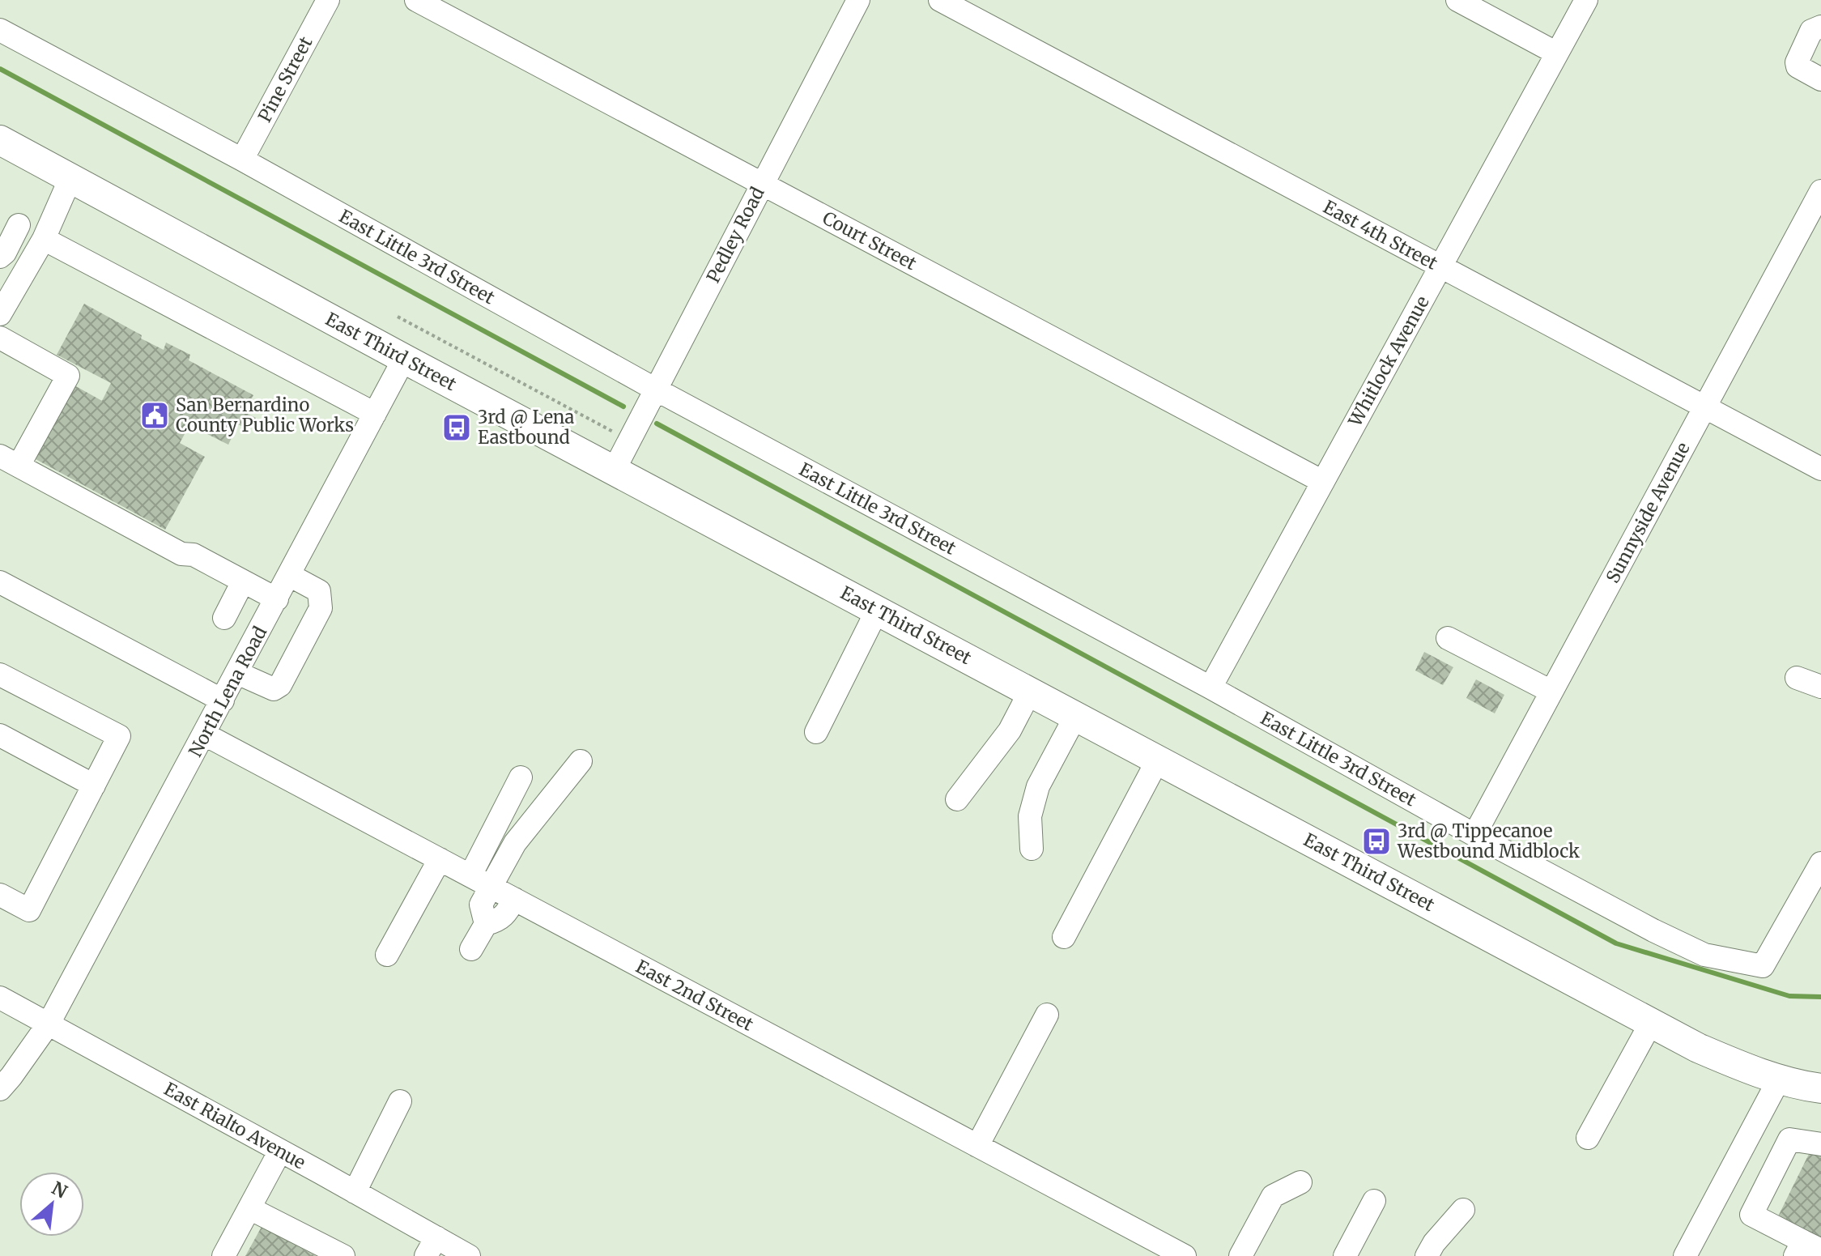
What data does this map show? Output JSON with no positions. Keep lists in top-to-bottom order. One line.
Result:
{"streets":{"main road":["East Third Street"],"street":["Pine Street","Pedley Road","East 4th Street","Court Street","East Little 3rd Street","Whitlock Avenue","Sunnyside Avenue","North Lena Road","East 2nd Street","East Rialto Avenue"]},"crossings":[["Pine Street","East Little 3rd Street"],["Pedley Road","Court Street"],["Pedley Road","East Little 3rd Street"],["Pedley Road","East Third Street"],["East 4th Street","Whitlock Avenue"],["East 4th Street","Sunnyside Avenue"],["Court Street","Whitlock Avenue"],["East Little 3rd Street","Whitlock Avenue"],["East Little 3rd Street","Sunnyside Avenue"],["East Third Street","North Lena Road"],["North Lena Road","East 2nd Street"],["North Lena Road","East Rialto Avenue"]],"places":{"public building":["San Bernardino County Public Works"],"bus stop":["3rd @ Lena Eastbound","3rd @ Tippecanoe Westbound Midblock"]},"north":"top right"}
